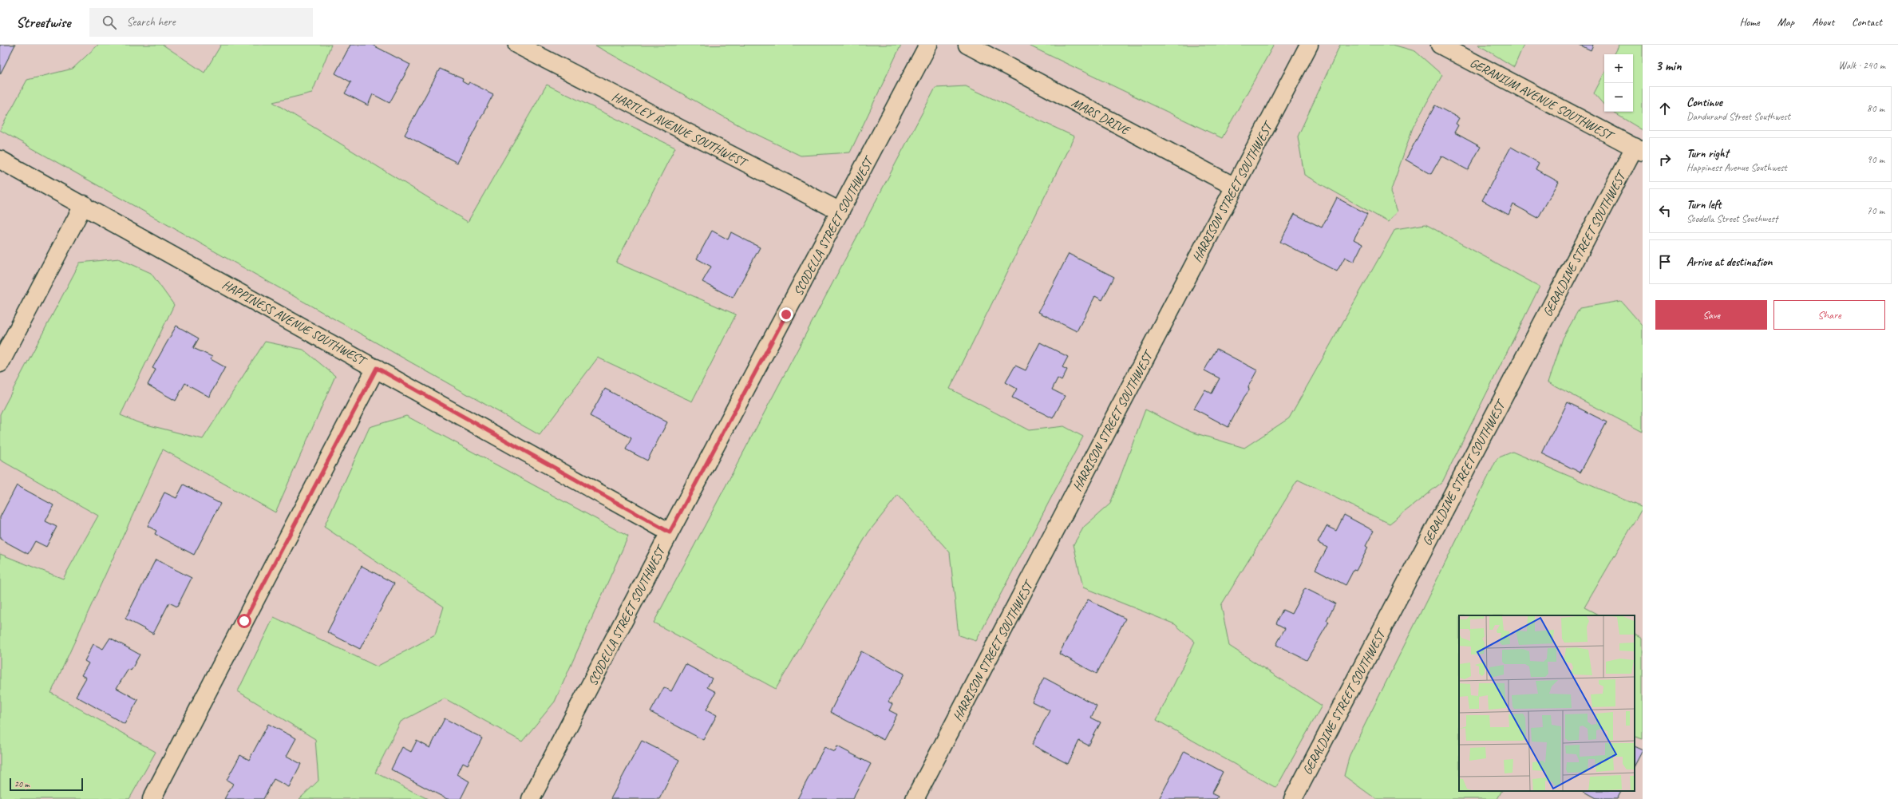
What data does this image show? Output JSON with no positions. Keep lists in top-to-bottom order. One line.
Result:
{"streets":{"street":["GERANIUM AVENUE SOUTHWEST","MARS DRIVE","HARTLEY AVENUE SOUTHWEST","HARRISON STREET SOUTHWEST","SCODELLA STREET SOUTHWEST","GERALDINE STREET SOUTHWEST","HAPPINESS AVENUE SOUTHWEST"]},"crossings":[["GERANIUM AVENUE SOUTHWEST","GERALDINE STREET SOUTHWEST"],["MARS DRIVE","HARRISON STREET SOUTHWEST"],["HARTLEY AVENUE SOUTHWEST","SCODELLA STREET SOUTHWEST"],["SCODELLA STREET SOUTHWEST","HAPPINESS AVENUE SOUTHWEST"]],"scale_bar":"20 m","page":{"header":"Streetwise","search":"Search here","nav":["Home","Map","About","Contact"],"heading":["3 min","Walk · 240 m"],"map_buttons":["+","−"],"list":[["Continue","Dandurand Street Southwest","80 m"],["Turn right","Happiness Avenue Southwest","90 m"],["Turn left","Scodella Street Southwest","70 m"],"Arrive at destination"],"buttons":["Save","Share"],"scale":"20 m"}}
